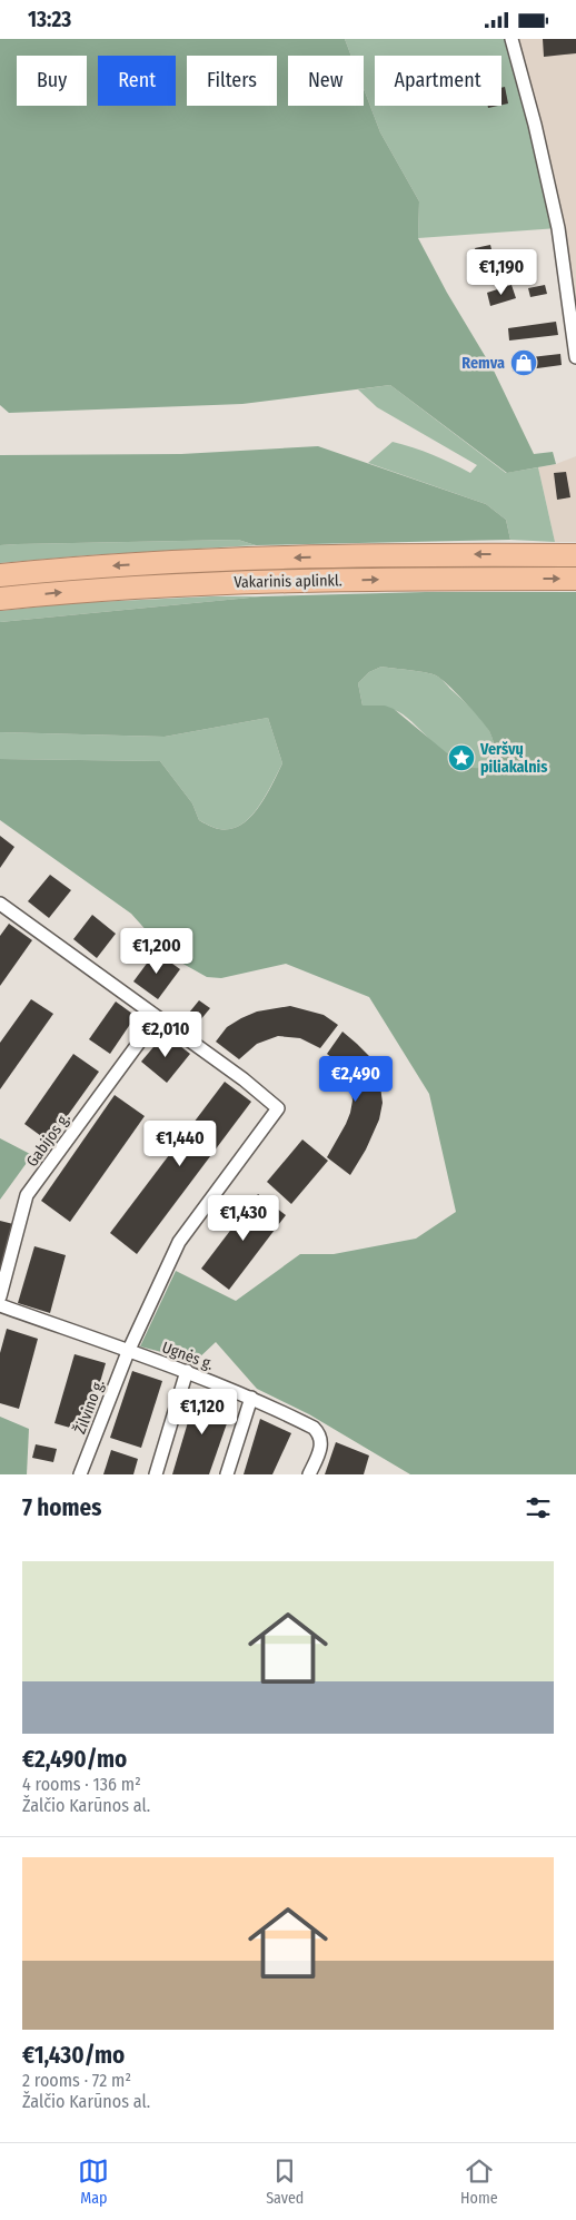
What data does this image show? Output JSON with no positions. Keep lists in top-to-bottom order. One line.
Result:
{"streets":{"highway":["Vakarinis aplinkl."],"street":["Gabijos g.","Ugnės g.","Žilvino g."]},"crossings":[["Gabijos g.","Žilvino g."],["Ugnės g.","Žilvino g."]],"places":{"shop":["Remva"],"place":["Veršvų piliakalnis"]},"page":{"status":"13:23","chip":["Buy","Rent","Filters","New","Apartment"],"price":["€1,190","€1,200","€2,010","€2,490","€1,440","€1,430","€1,120"],"heading":"7 homes","list":[{"name":"€2,490/mo","note":"4 rooms · 136 m² · Žalčio Karūnos al."},{"name":"€1,430/mo","note":"2 rooms · 72 m² · Žalčio Karūnos al."}],"tabs":["Map","Saved","Home"]}}
